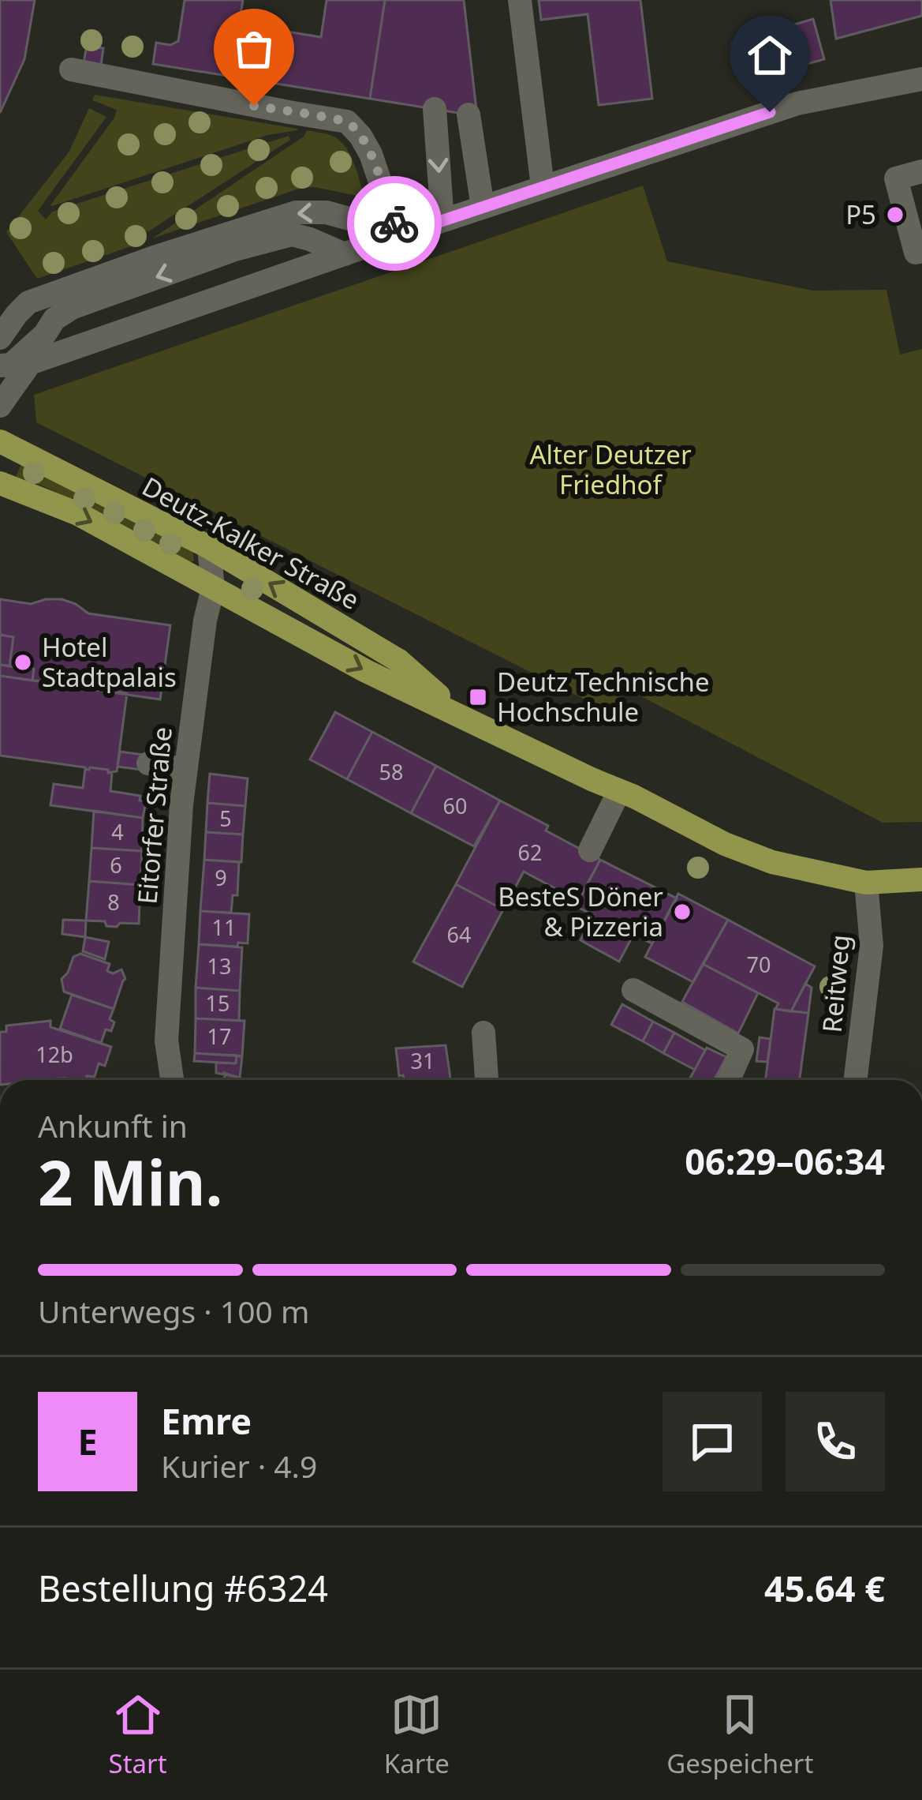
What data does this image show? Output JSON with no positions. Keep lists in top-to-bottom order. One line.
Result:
{"streets":{"main road":["Deutz-Kalker Straße"],"street":["Eitorfer Straße","Reitweg"]},"crossings":[["Deutz-Kalker Straße","Eitorfer Straße"],["Deutz-Kalker Straße","Reitweg"]],"parks":["Alter Deutzer Friedhof"],"places":{"other":["P5","Hotel Stadtpalais","BesteS Döner & Pizzeria"],"transit":["Deutz Technische Hochschule"]},"house_numbers":["58","60","5","4","62","6","9","8","11","64","70","13","15","17","12b","31"],"page":{"heading":["2 Min.","Ankunft in","06:29–06:34"],"panel":["Emre","Kurier · 4.9","Bestellung #6324","45.64 €"],"bar":"Unterwegs · 100 m","round":"E","tabs":["Start","Karte","Gespeichert"]}}
